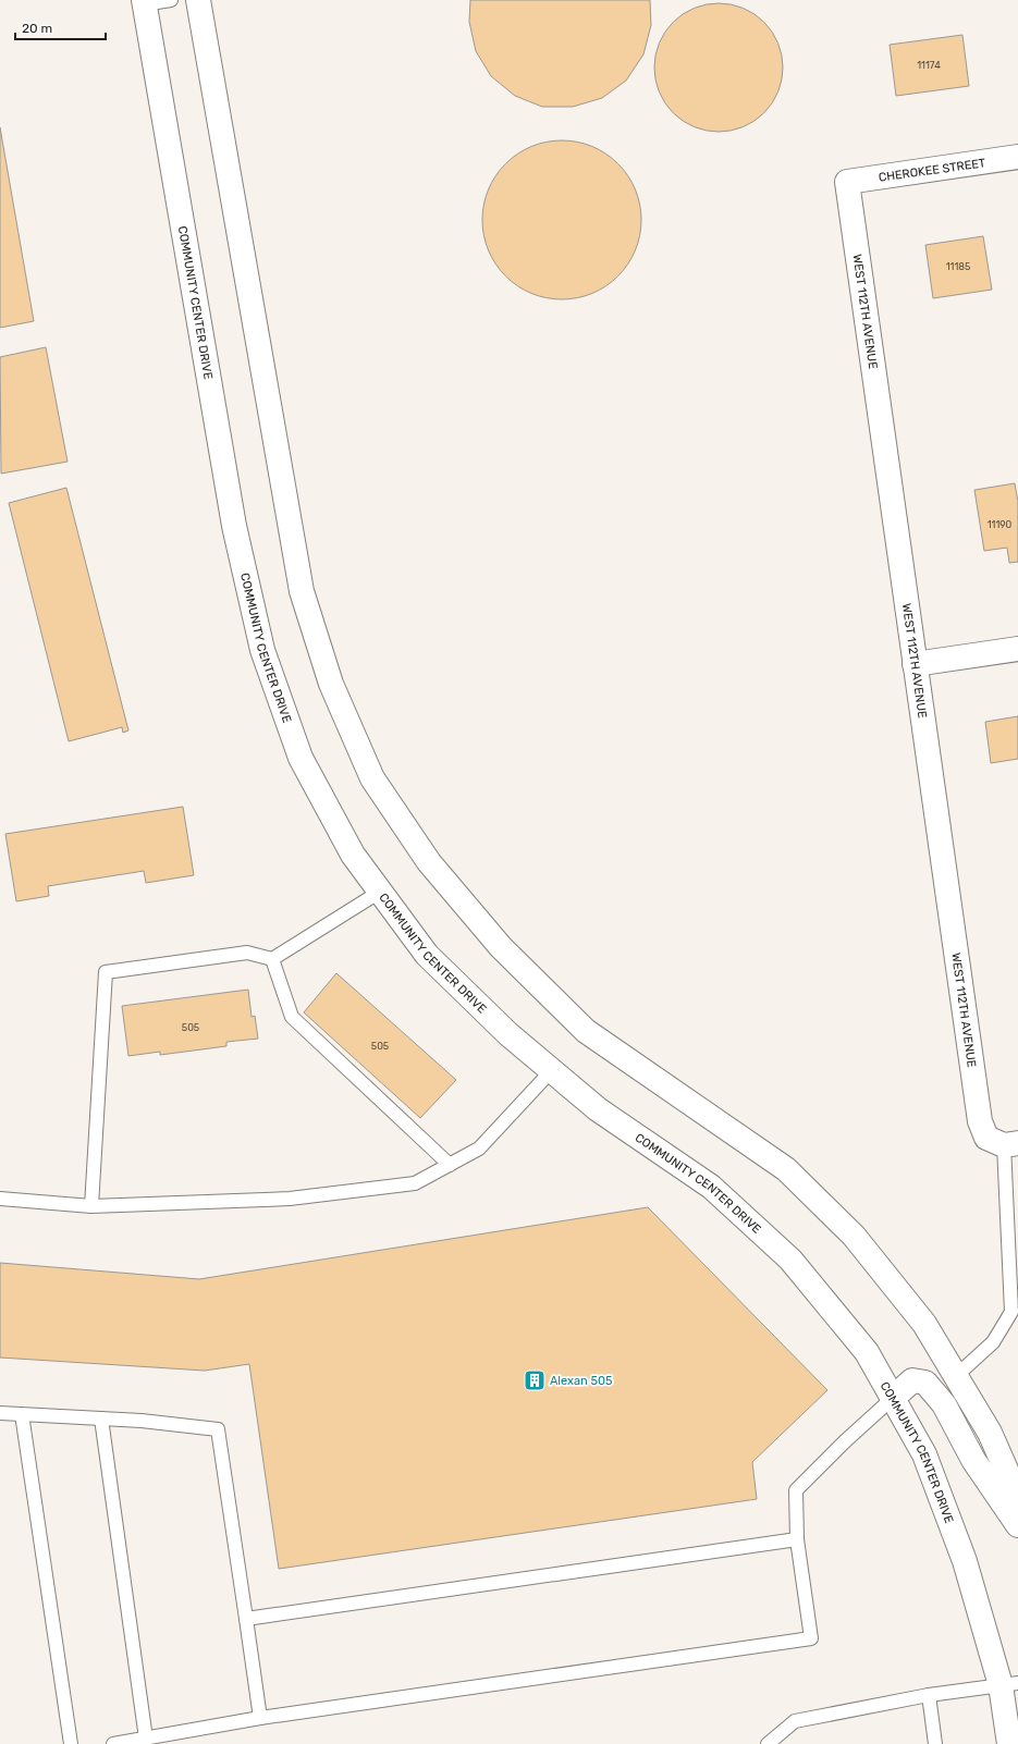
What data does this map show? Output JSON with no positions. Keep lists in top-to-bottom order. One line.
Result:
{"streets":{"main road":["CHEROKEE STREET","COMMUNITY CENTER DRIVE","WEST 112TH AVENUE"]},"crossings":[["CHEROKEE STREET","WEST 112TH AVENUE"]],"places":{"building":["Alexan 505"]},"house_numbers":["11174","11185","11190","505","505"],"scale_bar":"20 m"}
